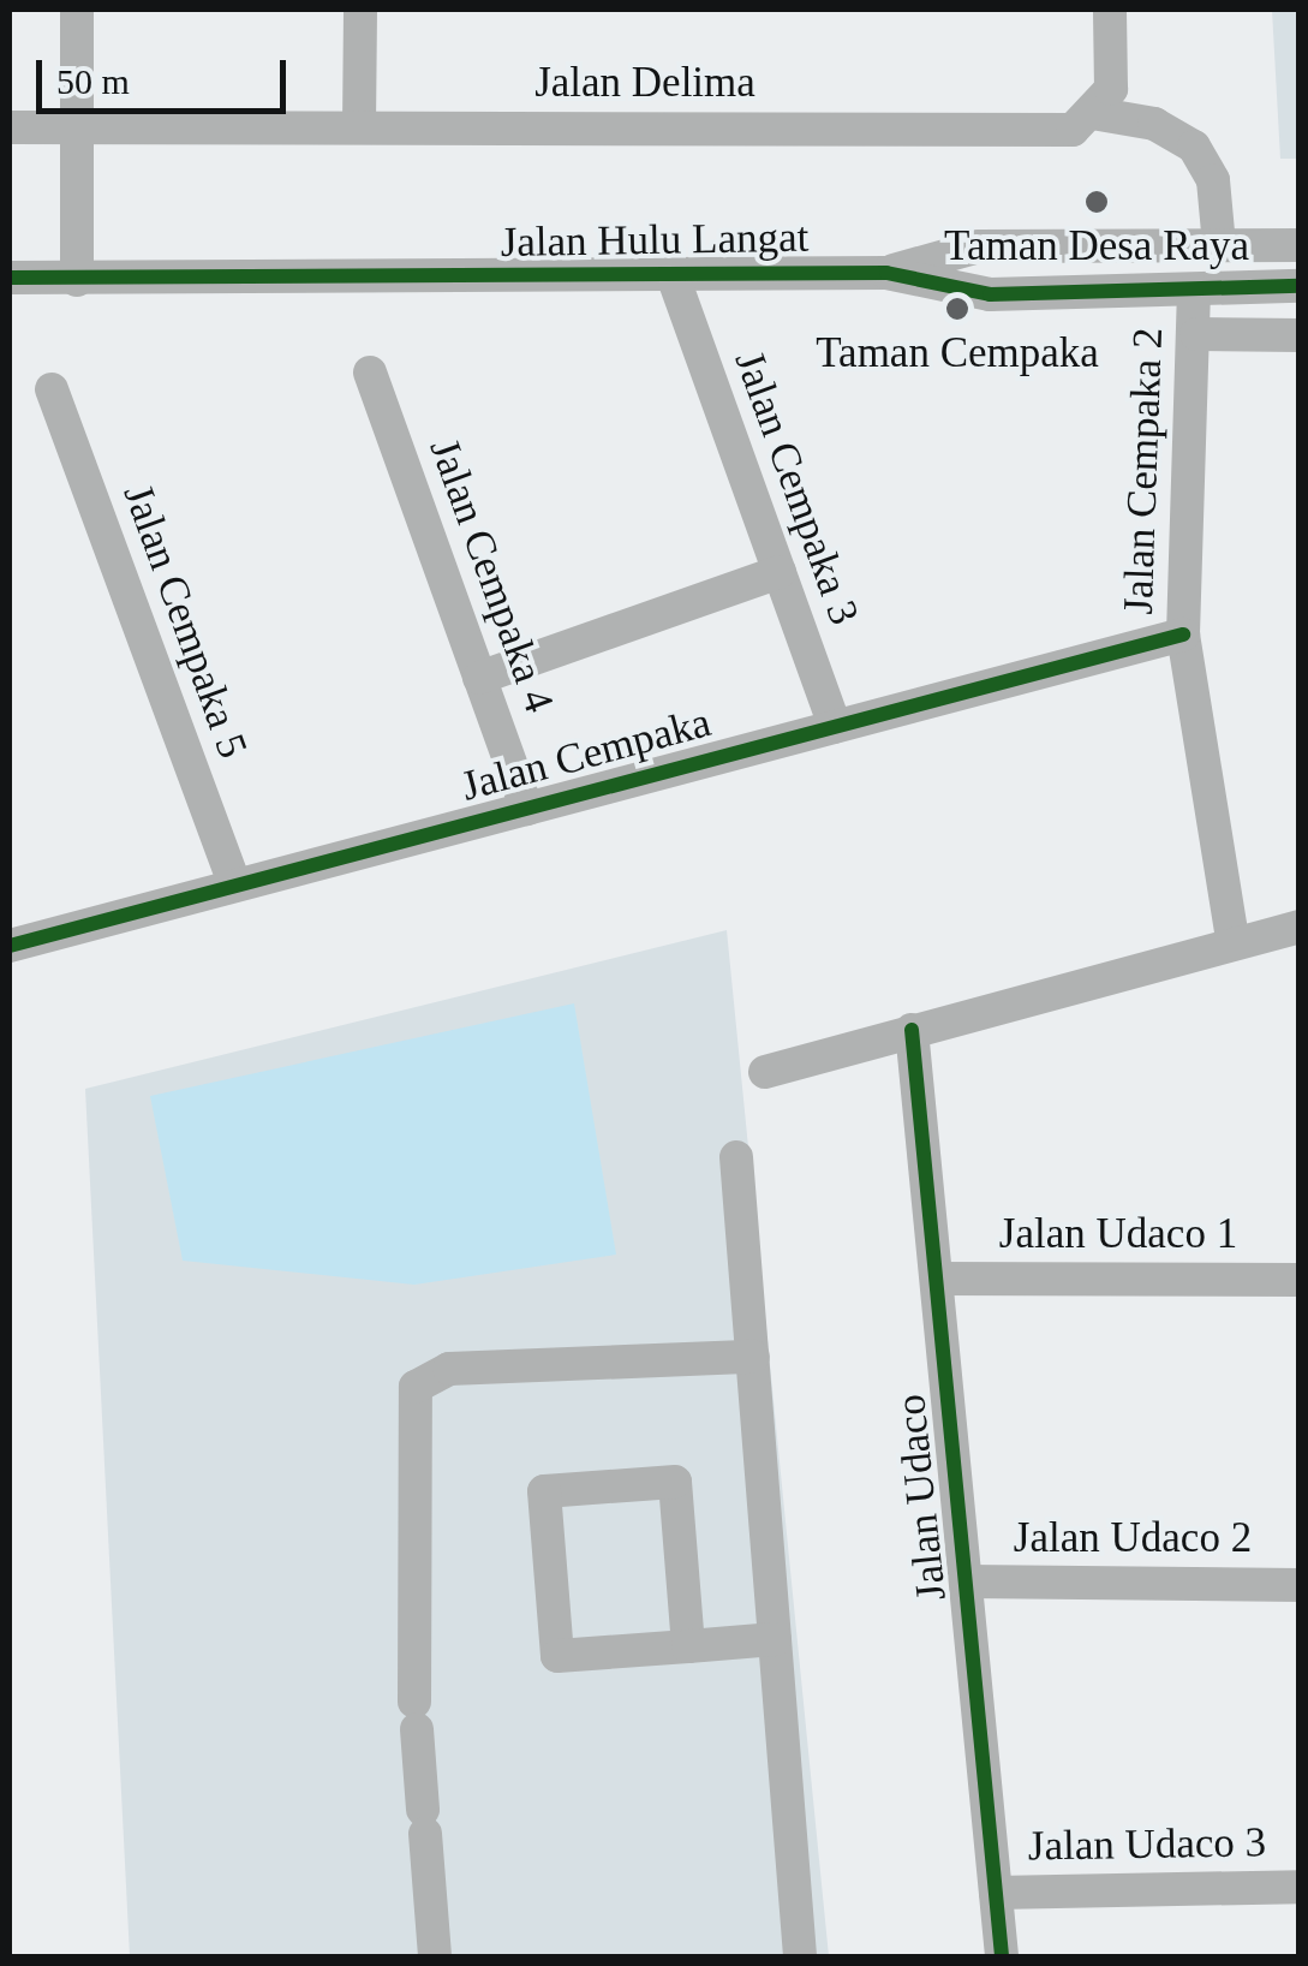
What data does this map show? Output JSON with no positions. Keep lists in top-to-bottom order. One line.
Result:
{"streets":{"street":["Jalan Delima","Jalan Hulu Langat","Jalan Cempaka 2","Jalan Cempaka 3","Jalan Cempaka 4","Jalan Cempaka 5","Jalan Cempaka","Jalan Udaco 1","Jalan Udaco","Jalan Udaco 2","Jalan Udaco 3"]},"crossings":[["Jalan Hulu Langat","Jalan Cempaka 2"],["Jalan Hulu Langat","Jalan Cempaka 3"],["Jalan Cempaka 2","Jalan Cempaka"],["Jalan Cempaka 3","Jalan Cempaka"],["Jalan Cempaka 4","Jalan Cempaka"],["Jalan Cempaka 5","Jalan Cempaka"],["Jalan Udaco 1","Jalan Udaco"],["Jalan Udaco","Jalan Udaco 2"],["Jalan Udaco","Jalan Udaco 3"]],"places":["Taman Desa Raya","Taman Cempaka"],"scale_bar":"50 m"}
